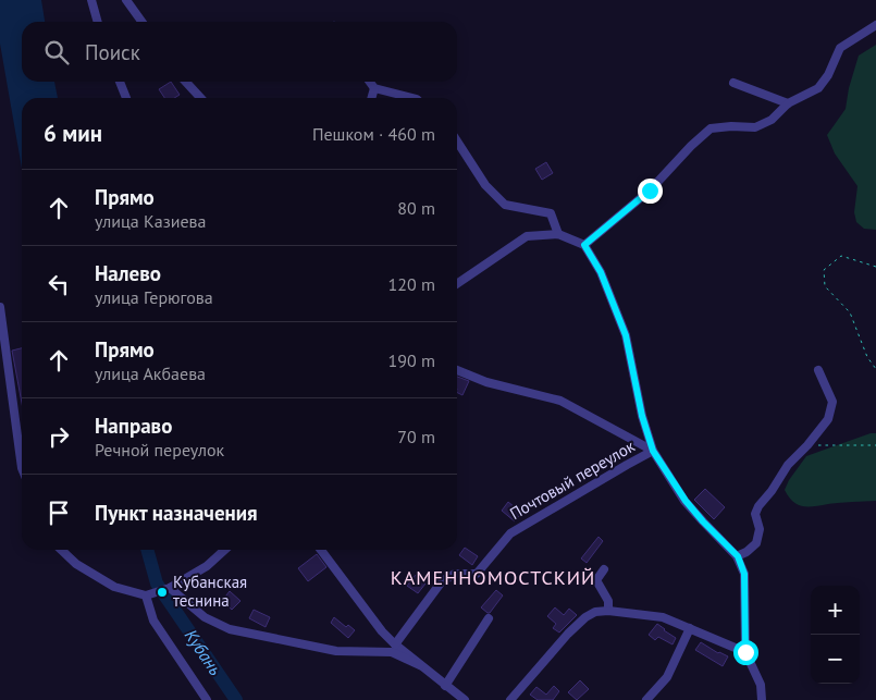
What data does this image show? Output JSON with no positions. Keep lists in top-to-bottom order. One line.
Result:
{"streets":{"street":["Почтовый переулок"]},"districts":["КАМЕННОМОСТСКИЙ"],"water":["Кубань"],"places":["Кубанская теснина"],"page":{"search":"Поиск","heading":["6 мин","Пешком · 460 m"],"list":[["Прямо","улица Казиева","80 m"],["Налево","улица Герюгова","120 m"],["Прямо","улица Акбаева","190 m"],["Направо","Речной переулок","70 m"],"Пункт назначения"],"map_buttons":["+","−"]}}
